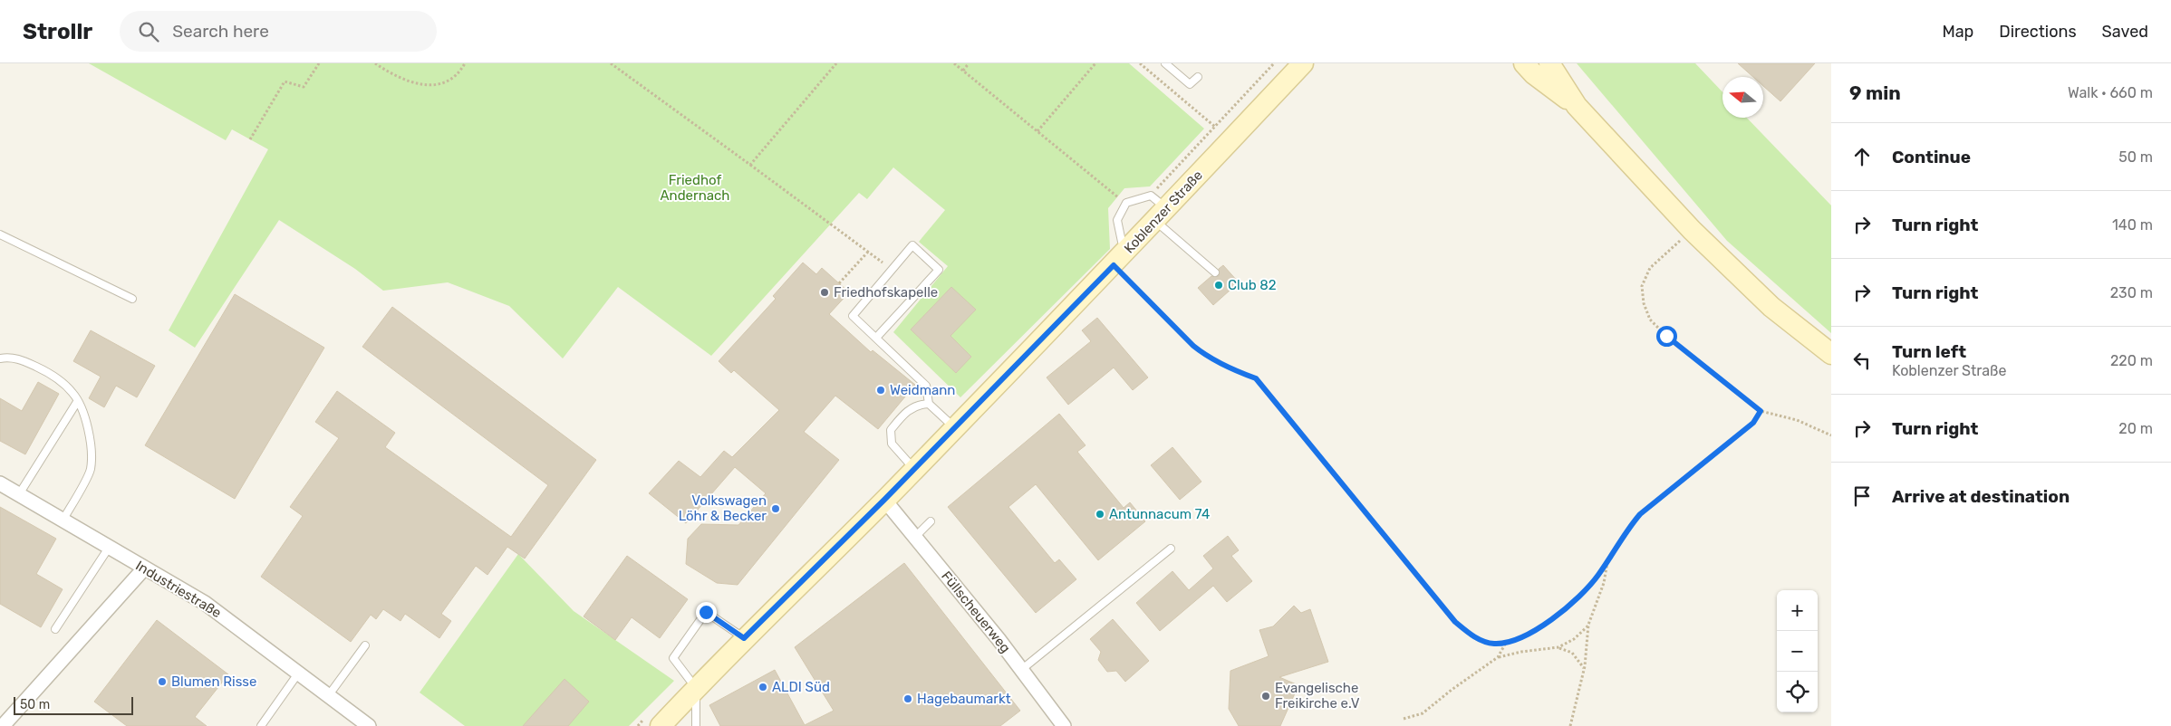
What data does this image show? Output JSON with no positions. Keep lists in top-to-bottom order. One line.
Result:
{"streets":{"street":["Koblenzer Straße","Industriestraße","Füllscheuerweg"]},"crossings":[["Koblenzer Straße","Füllscheuerweg"]],"parks":["Friedhof Andernach"],"places":["Club 82","Friedhofskapelle","Weidmann","Volkswagen Löhr & Becker","Antunnacum 74","Blumen Risse","ALDI Süd","Evangelische Freikirche e.V","Hagebaumarkt"],"scale_bar":"50 m","north":"left","page":{"header":"Strollr","search":"Search here","nav":["Map","Directions","Saved"],"heading":["9 min","Walk · 660 m"],"list":[["Continue","50 m"],["Turn right","140 m"],["Turn right","230 m"],["Turn left","Koblenzer Straße","220 m"],["Turn right","20 m"],"Arrive at destination"],"map_buttons":["+","−"],"scale":"50 m"}}
